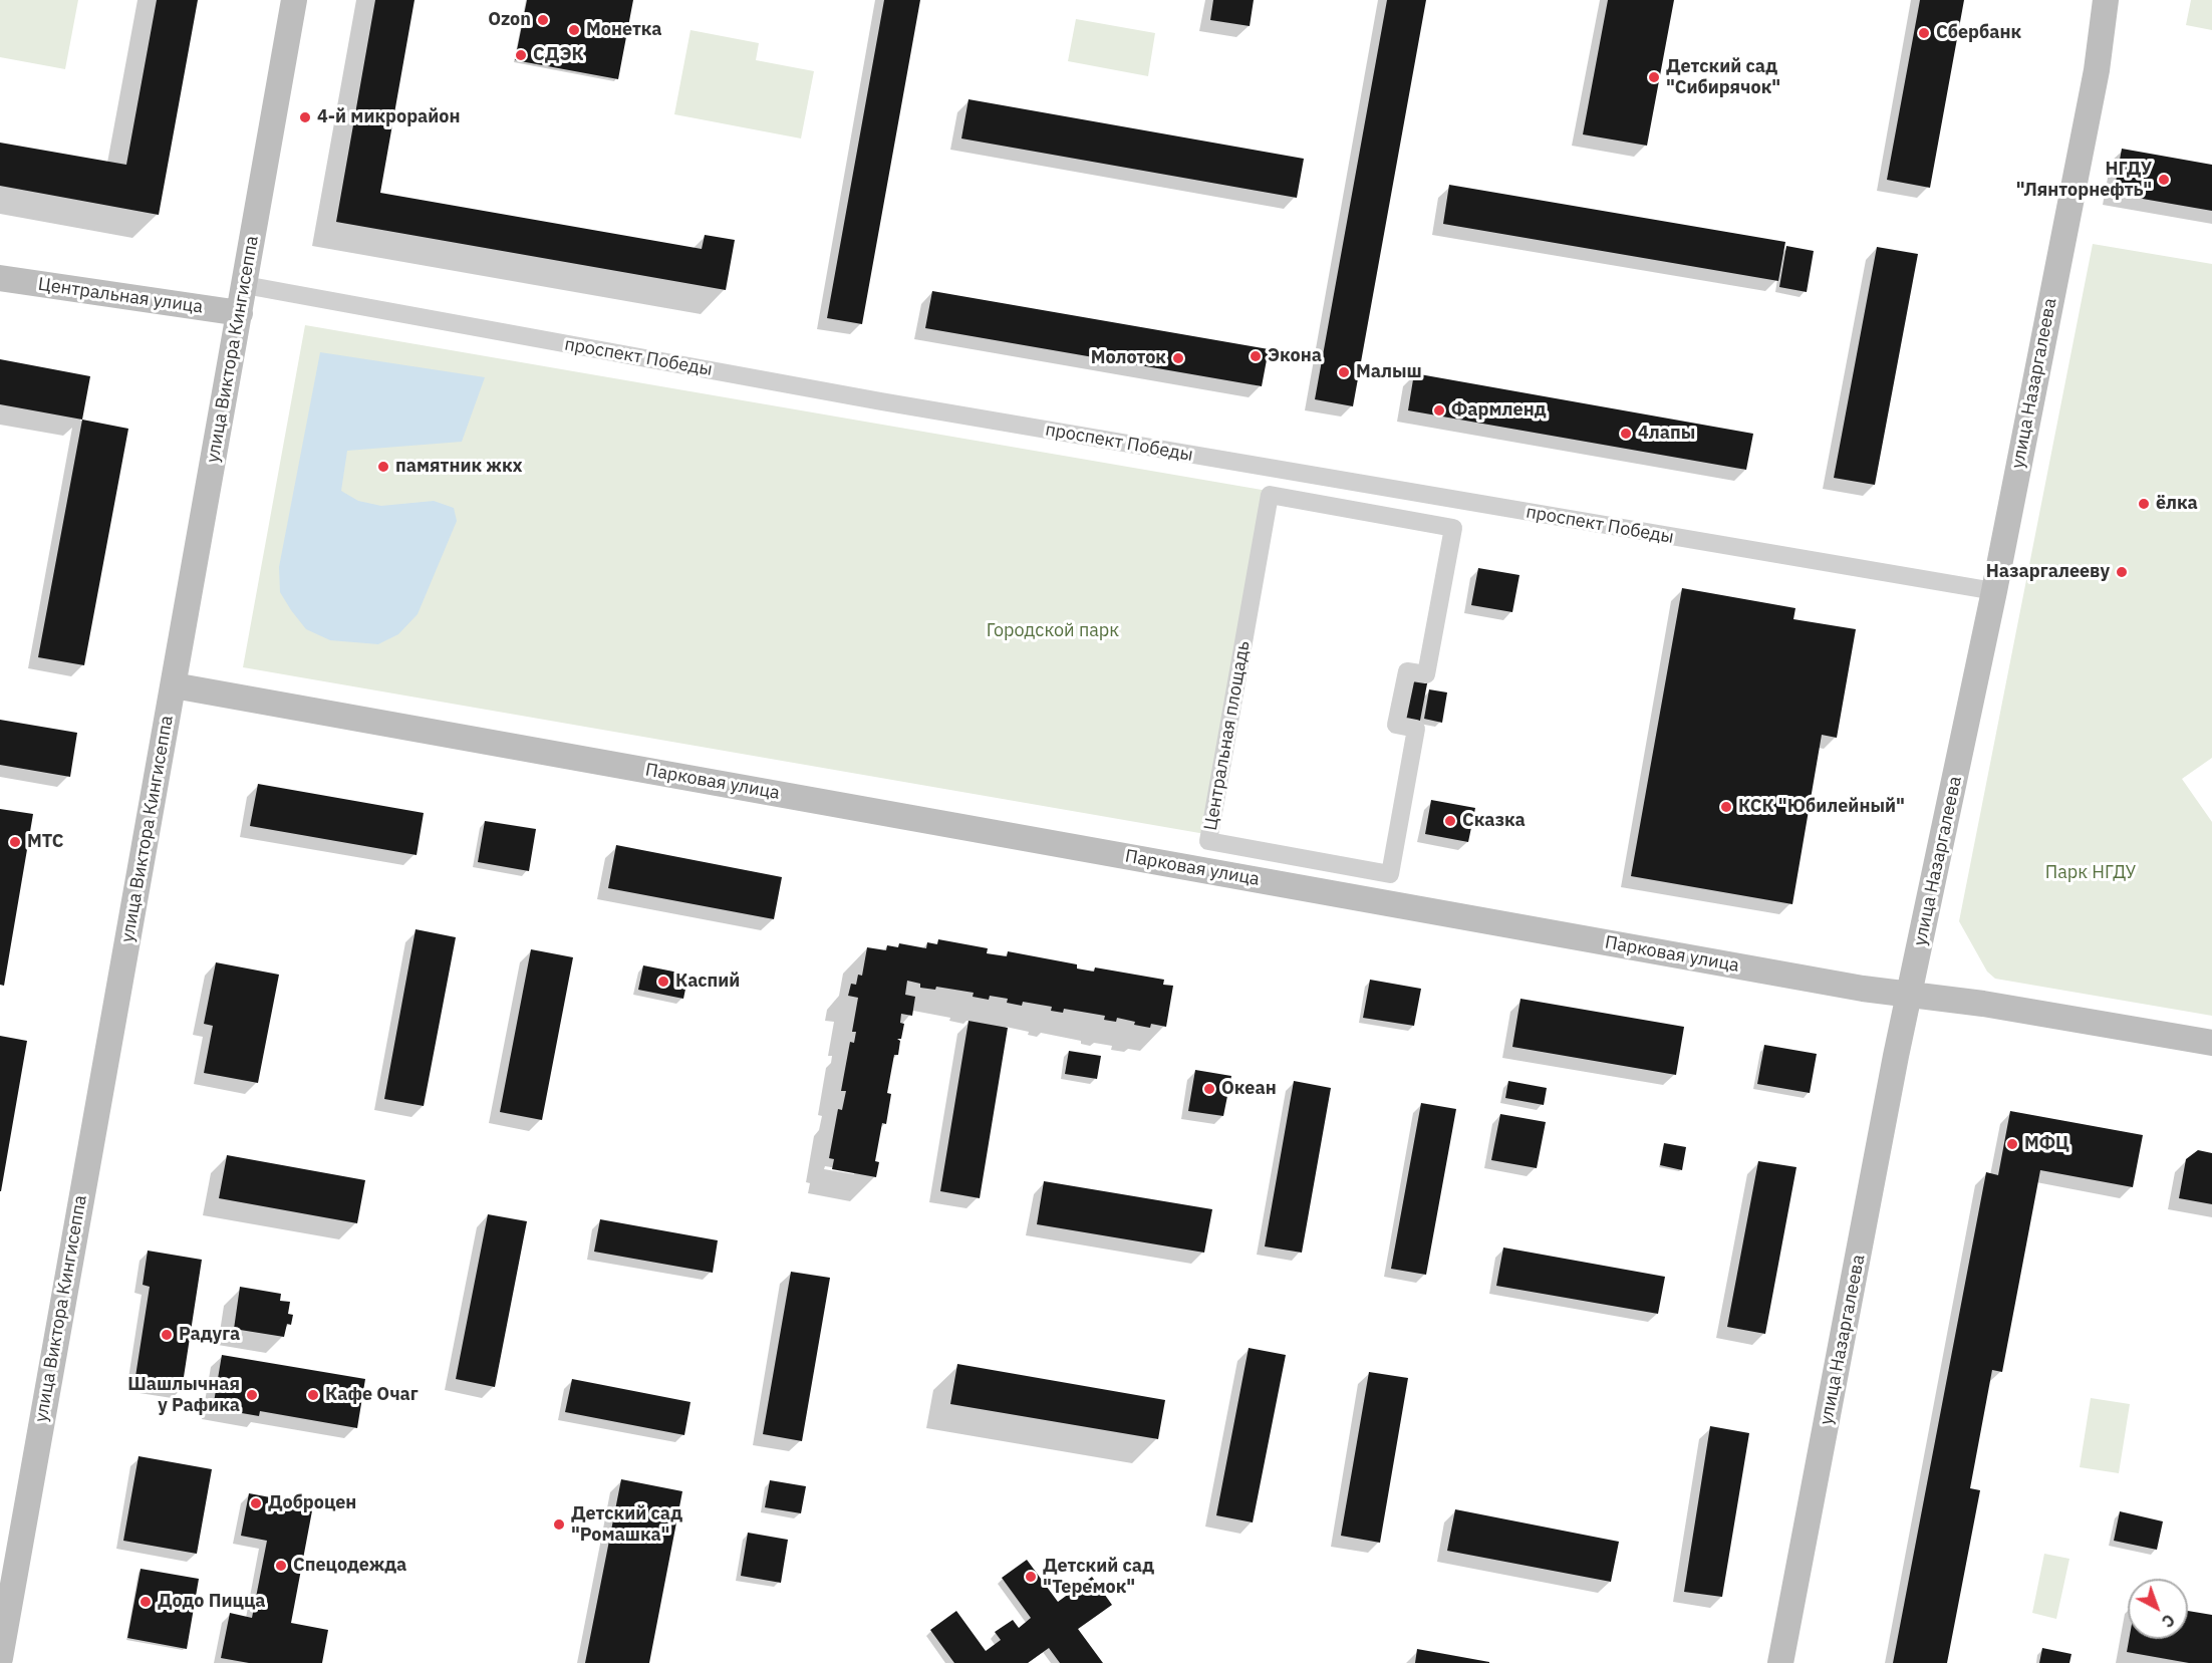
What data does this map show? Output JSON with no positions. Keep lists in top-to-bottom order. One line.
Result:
{"streets":{"street":["Центральная улица","улица Виктора Кингисеппа","проспект Победы","улица Назаргалеева","Центральная площадь","Парковая улица"]},"crossings":[["Центральная улица","улица Виктора Кингисеппа"],["улица Виктора Кингисеппа","проспект Победы"],["улица Виктора Кингисеппа","Парковая улица"],["проспект Победы","улица Назаргалеева"],["улица Назаргалеева","Парковая улица"]],"parks":["Городской парк","Парк НГДУ"],"places":["Ozon","Монетка","Сбербанк","СДЭК","Детский сад \"Сибирячок\"","4-й микрорайон","НГДУ \"Лянторнефть\"","Экона","Молоток","Малыш","Фармленд","4лапы","памятник жкх","ёлка","Назаргалееву","КСК \"Юбилейный\"","Сказка","МТС","Каспий","Океан","МФЦ","Радуга","Шашлычная у Рафика","Кафе Очаг","Доброцен","Детский сад \"Ромашка\"","Спецодежда","Детский сад \"Теремок\"","Додо Пицца"],"north":"bottom right"}
